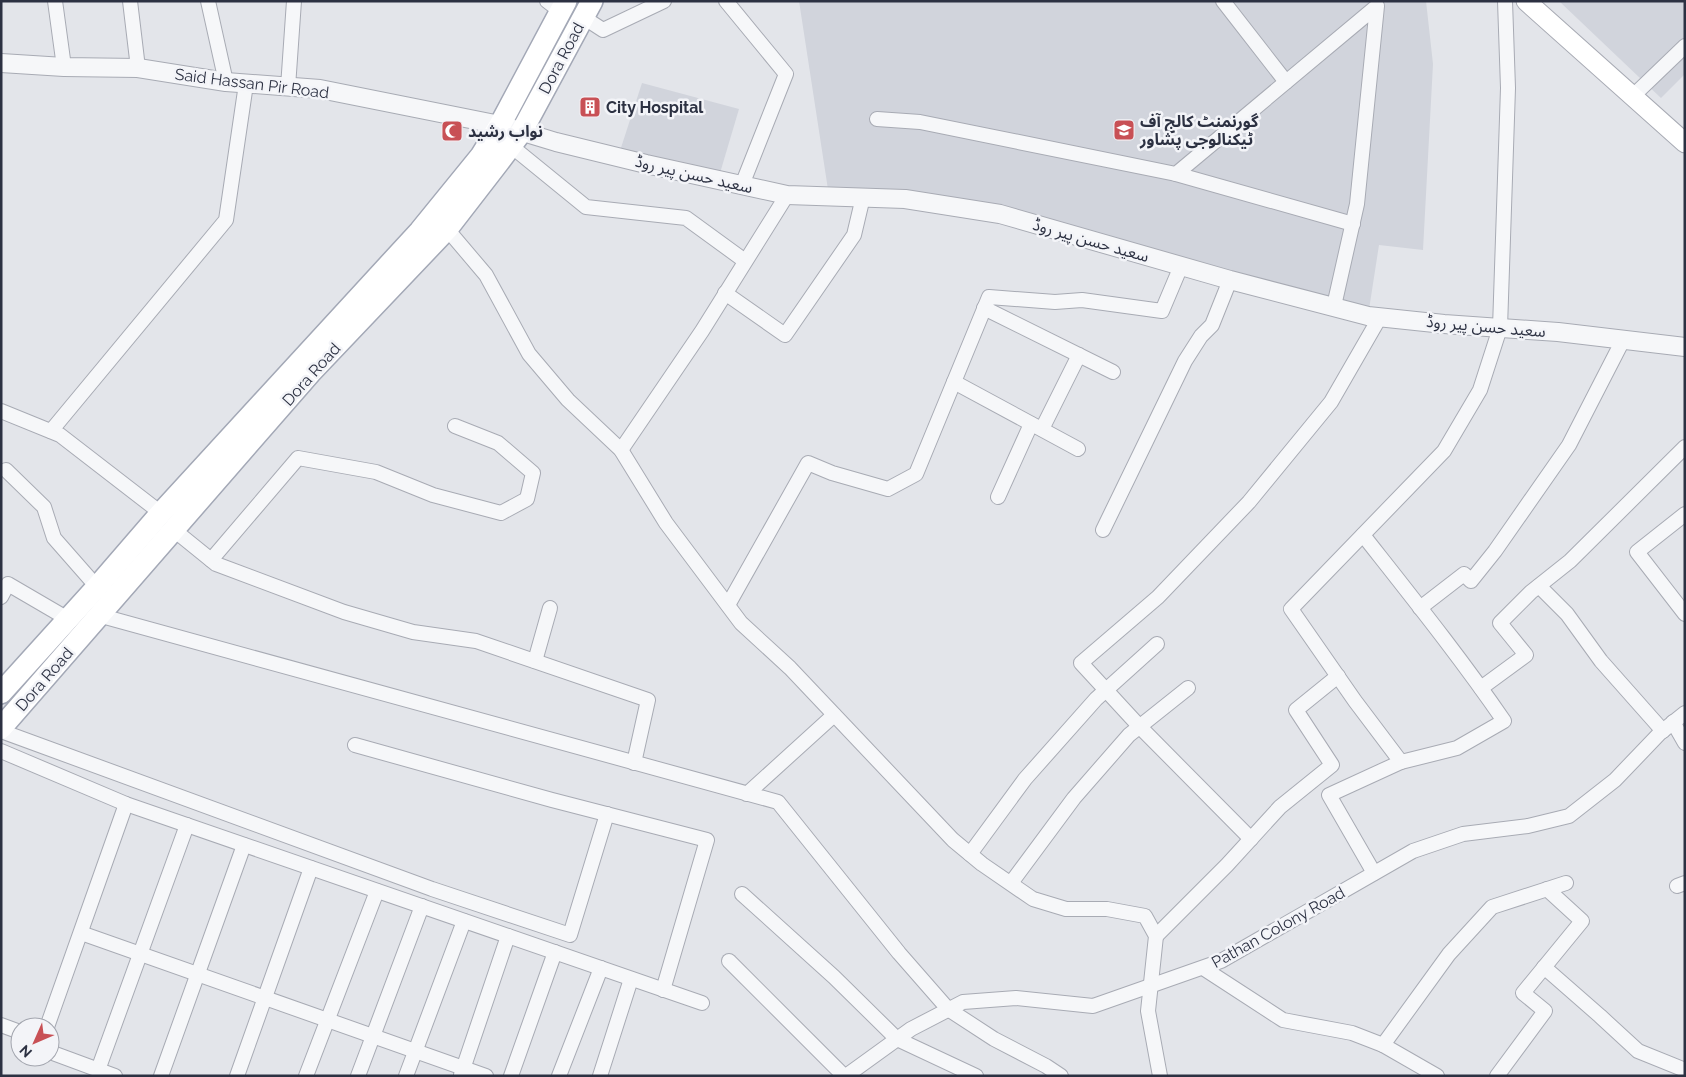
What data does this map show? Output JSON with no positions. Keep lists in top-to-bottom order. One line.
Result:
{"streets":{"main road":["Dora Road"],"street":["Said Hassan Pir Road","سعید حسن پیر روڈ","Pathan Colony Road"]},"crossings":[["Dora Road","سعید حسن پیر روڈ"],["Said Hassan Pir Road","سعید حسن پیر روڈ"]],"places":{"building":["City Hospital"],"school or university":["گورنمنٹ کالج آف ٹیکنالوجی پشاور"],"mosque":["نواب رشید"]},"north":"bottom left"}
